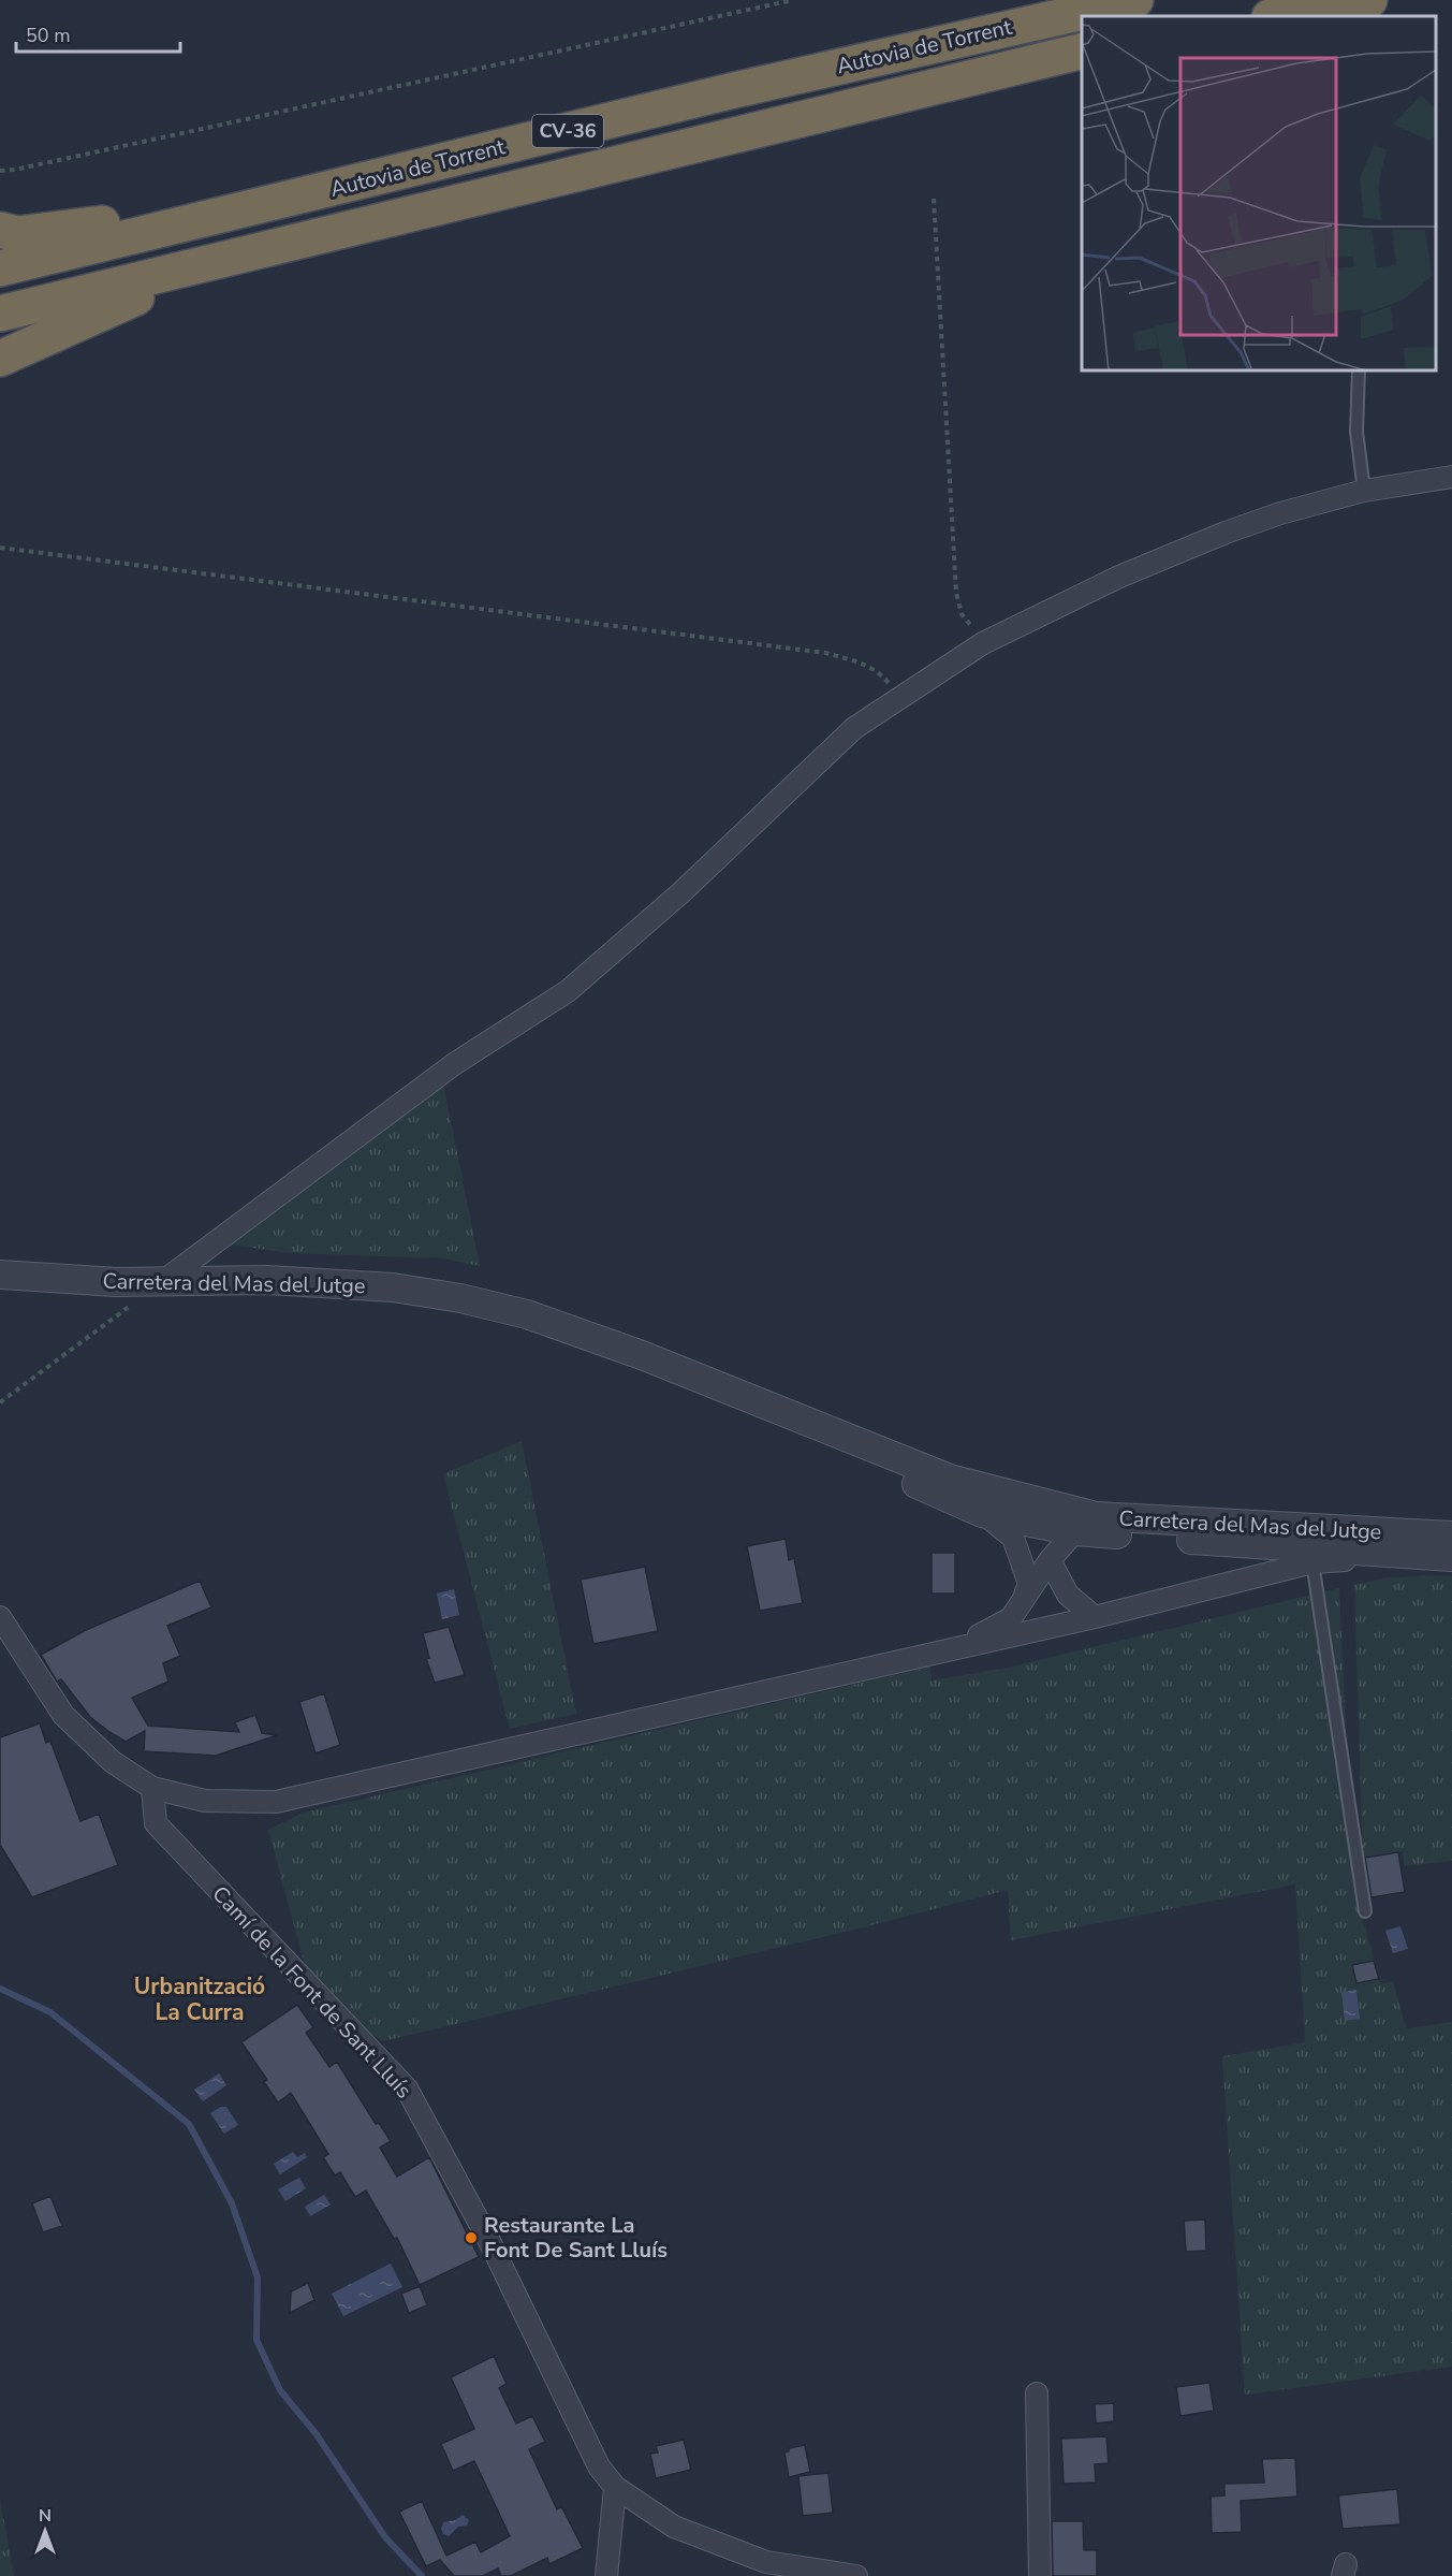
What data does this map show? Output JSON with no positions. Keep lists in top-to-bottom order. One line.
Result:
{"streets":{"highway":["Autovia de Torrent","CV-36"],"street":["Carretera del Mas del Jutge","Camí de la Font de Sant Lluís"]},"districts":["Urbanització La Curra"],"places":["Restaurante La Font De Sant Lluís"],"scale_bar":"50 m","north":"top"}
